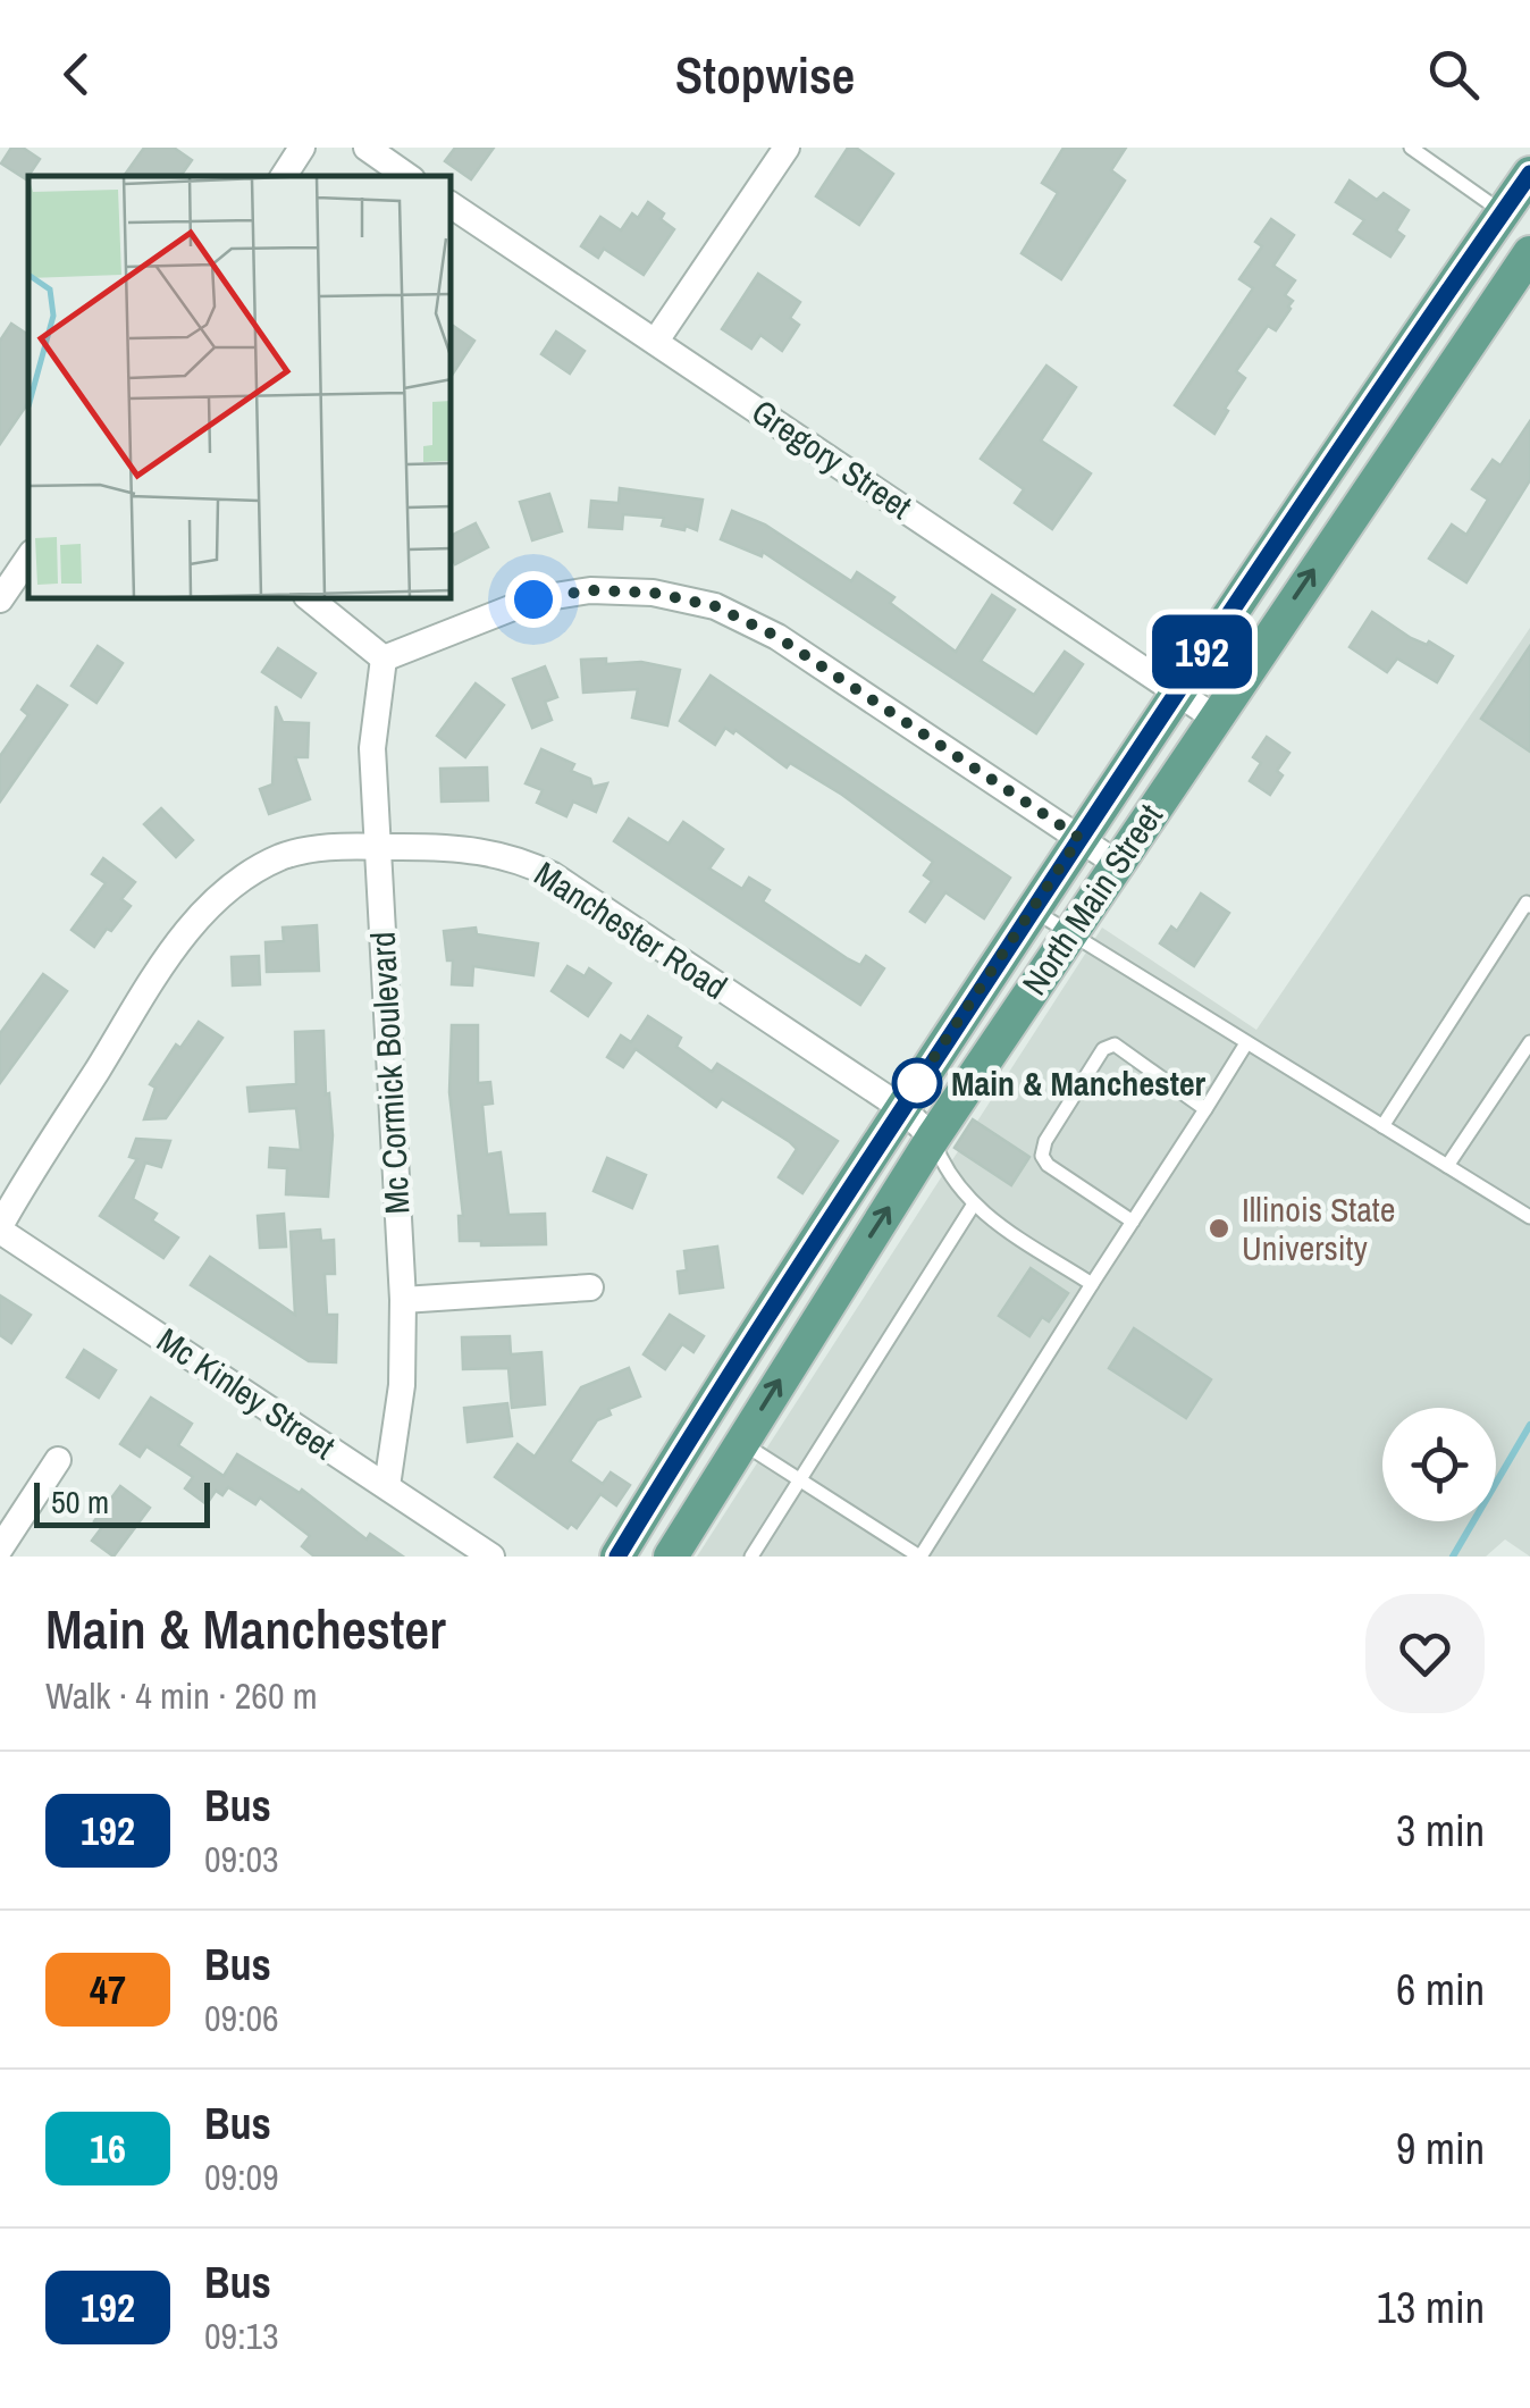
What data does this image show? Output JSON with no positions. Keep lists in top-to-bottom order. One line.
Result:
{"streets":{"main road":["North Main Street"],"street":["Gregory Street","Manchester Road","Mc Cormick Boulevard","Mc Kinley Street"]},"crossings":[["Gregory Street","North Main Street"],["North Main Street","Manchester Road"],["Manchester Road","Mc Cormick Boulevard"],["Manchester Road","Mc Kinley Street"],["Mc Cormick Boulevard","Mc Kinley Street"]],"places":["Main & Manchester","Illinois State University"],"lines":["bus line 192"],"scale_bar":"50 m","page":{"header":"Stopwise","on_map":"192","scale":"50 m","heading":["Main & Manchester","Walk · 4 min · 260 m"],"list":[{"mark":"192","name":"Bus","note":"09:03","value":"3 min"},{"mark":"47","name":"Bus","note":"09:06","value":"6 min"},{"mark":"16","name":"Bus","note":"09:09","value":"9 min"},{"mark":"192","name":"Bus","note":"09:13","value":"13 min"}]}}
